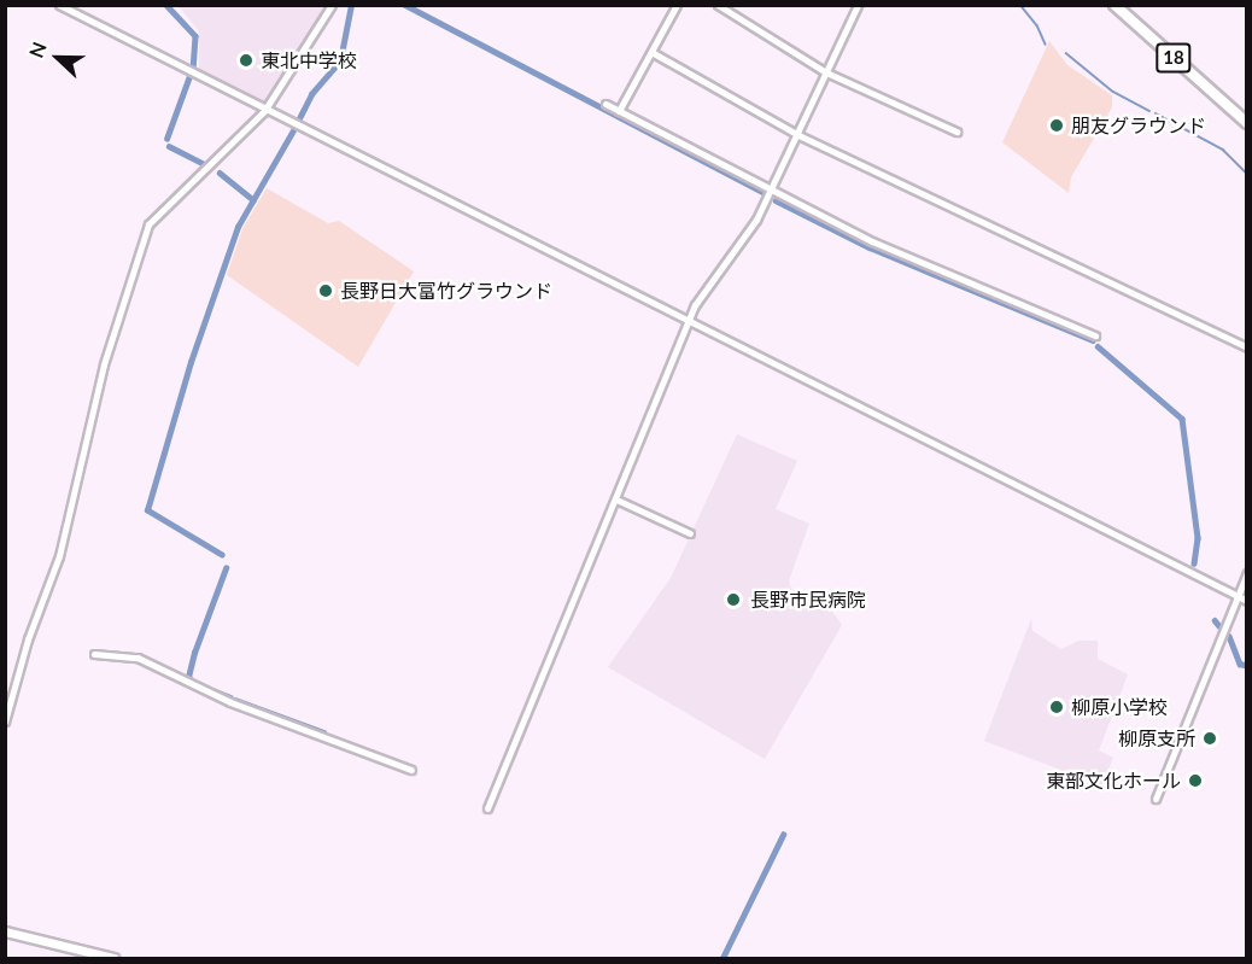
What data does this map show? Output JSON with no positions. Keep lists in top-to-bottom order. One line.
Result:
{"streets":{"highway":["18"]},"places":["東北中学校","朋友グラウンド","長野日大富竹グラウンド","長野市民病院","柳原小学校","柳原支所","東部文化ホール"],"north":"left"}
